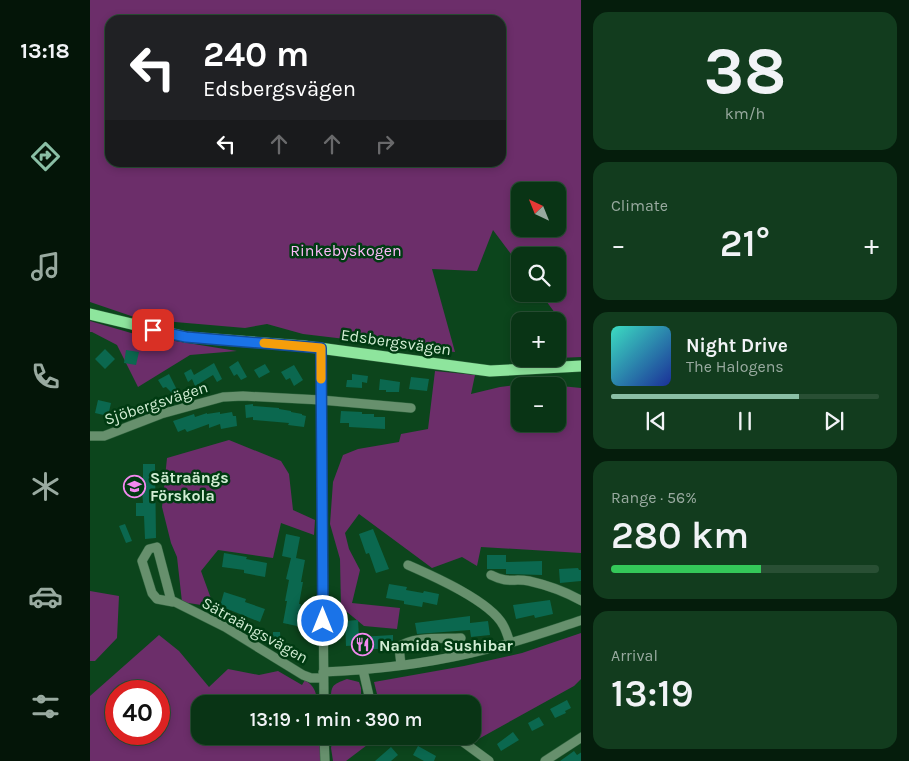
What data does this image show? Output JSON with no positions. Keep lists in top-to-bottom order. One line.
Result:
{"streets":{"main road":["Edsbergsvägen"],"street":["Sjöbergsvägen","Sätraängsvägen"]},"parks":["Rinkebyskogen"],"places":{"school or university":["Sätraängs Förskola"],"restaurant":["Namida Sushibar"]},"north":"top left","page":{"tabs":"13:18","tile":[["38","km/h"],"Climate",["Range · 56%","280 km"],["Arrival","13:19"]],"turn":["240 m","Edsbergsvägen"],"map_buttons":["+","−"],"heat":["−","21°","+"],"song":["Night Drive","The Halogens"],"limit":"40","trip":"13:19 · 1 min · 390 m"}}
